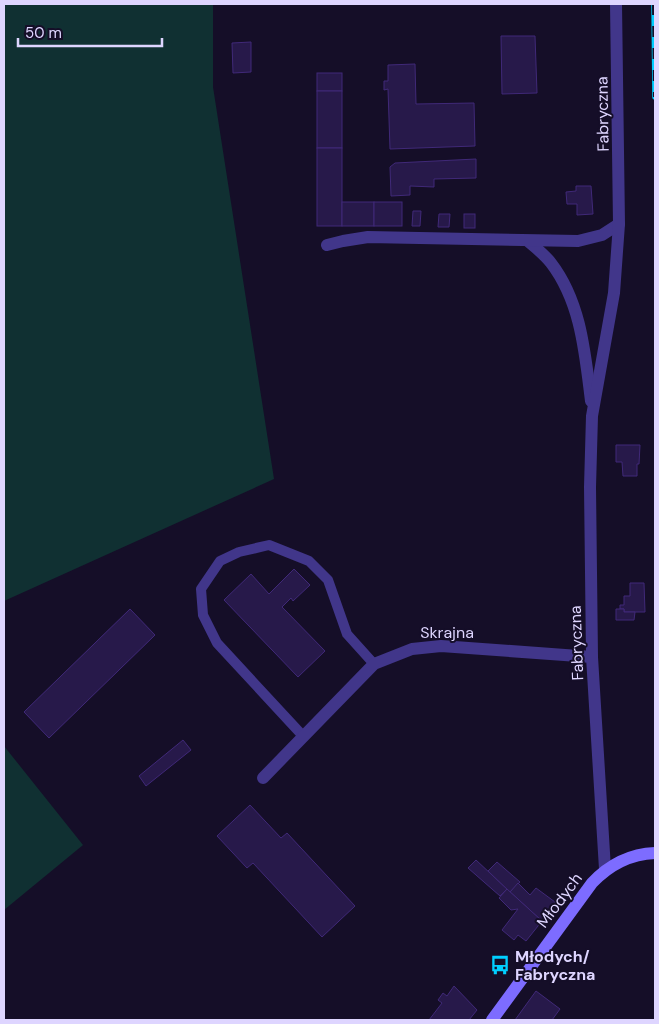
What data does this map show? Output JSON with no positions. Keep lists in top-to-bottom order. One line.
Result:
{"streets":{"street":["Fabryczna","Skrajna","Młodych"]},"crossings":[["Fabryczna","Skrajna"],["Fabryczna","Młodych"]],"places":{"bus stop":["Młodych/ Fabryczna"]},"scale_bar":"50 m"}
